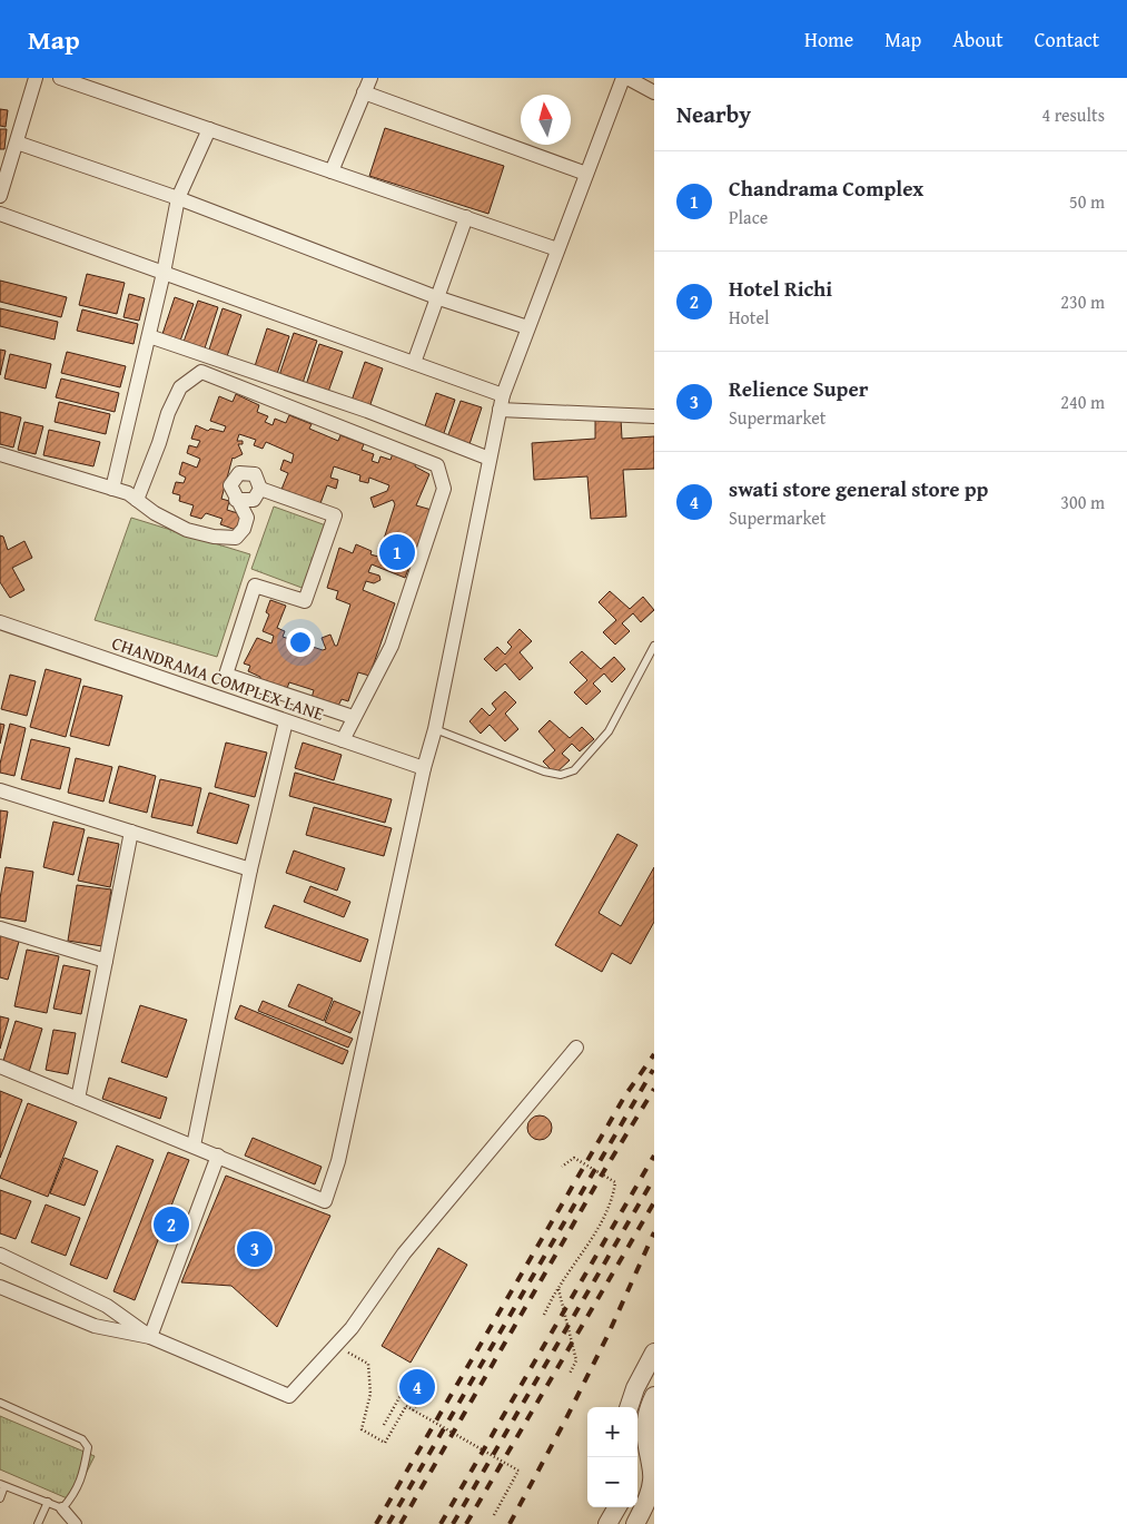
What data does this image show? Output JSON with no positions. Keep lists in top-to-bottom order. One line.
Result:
{"streets":{"street":["CHANDRAMA COMPLEX LANE"]},"north":"top","page":{"header":"Map","nav":["Home","Map","About","Contact"],"heading":["Nearby","4 results"],"list":[{"mark":"1","name":"Chandrama Complex","note":"Place","value":"50 m"},{"mark":"2","name":"Hotel Richi","note":"Hotel","value":"230 m"},{"mark":"3","name":"Relience Super","note":"Supermarket","value":"240 m"},{"mark":"4","name":"swati store general store pp","note":"Supermarket","value":"300 m"}],"pins":["1","2","3","4"],"map_buttons":["+","−"]}}
